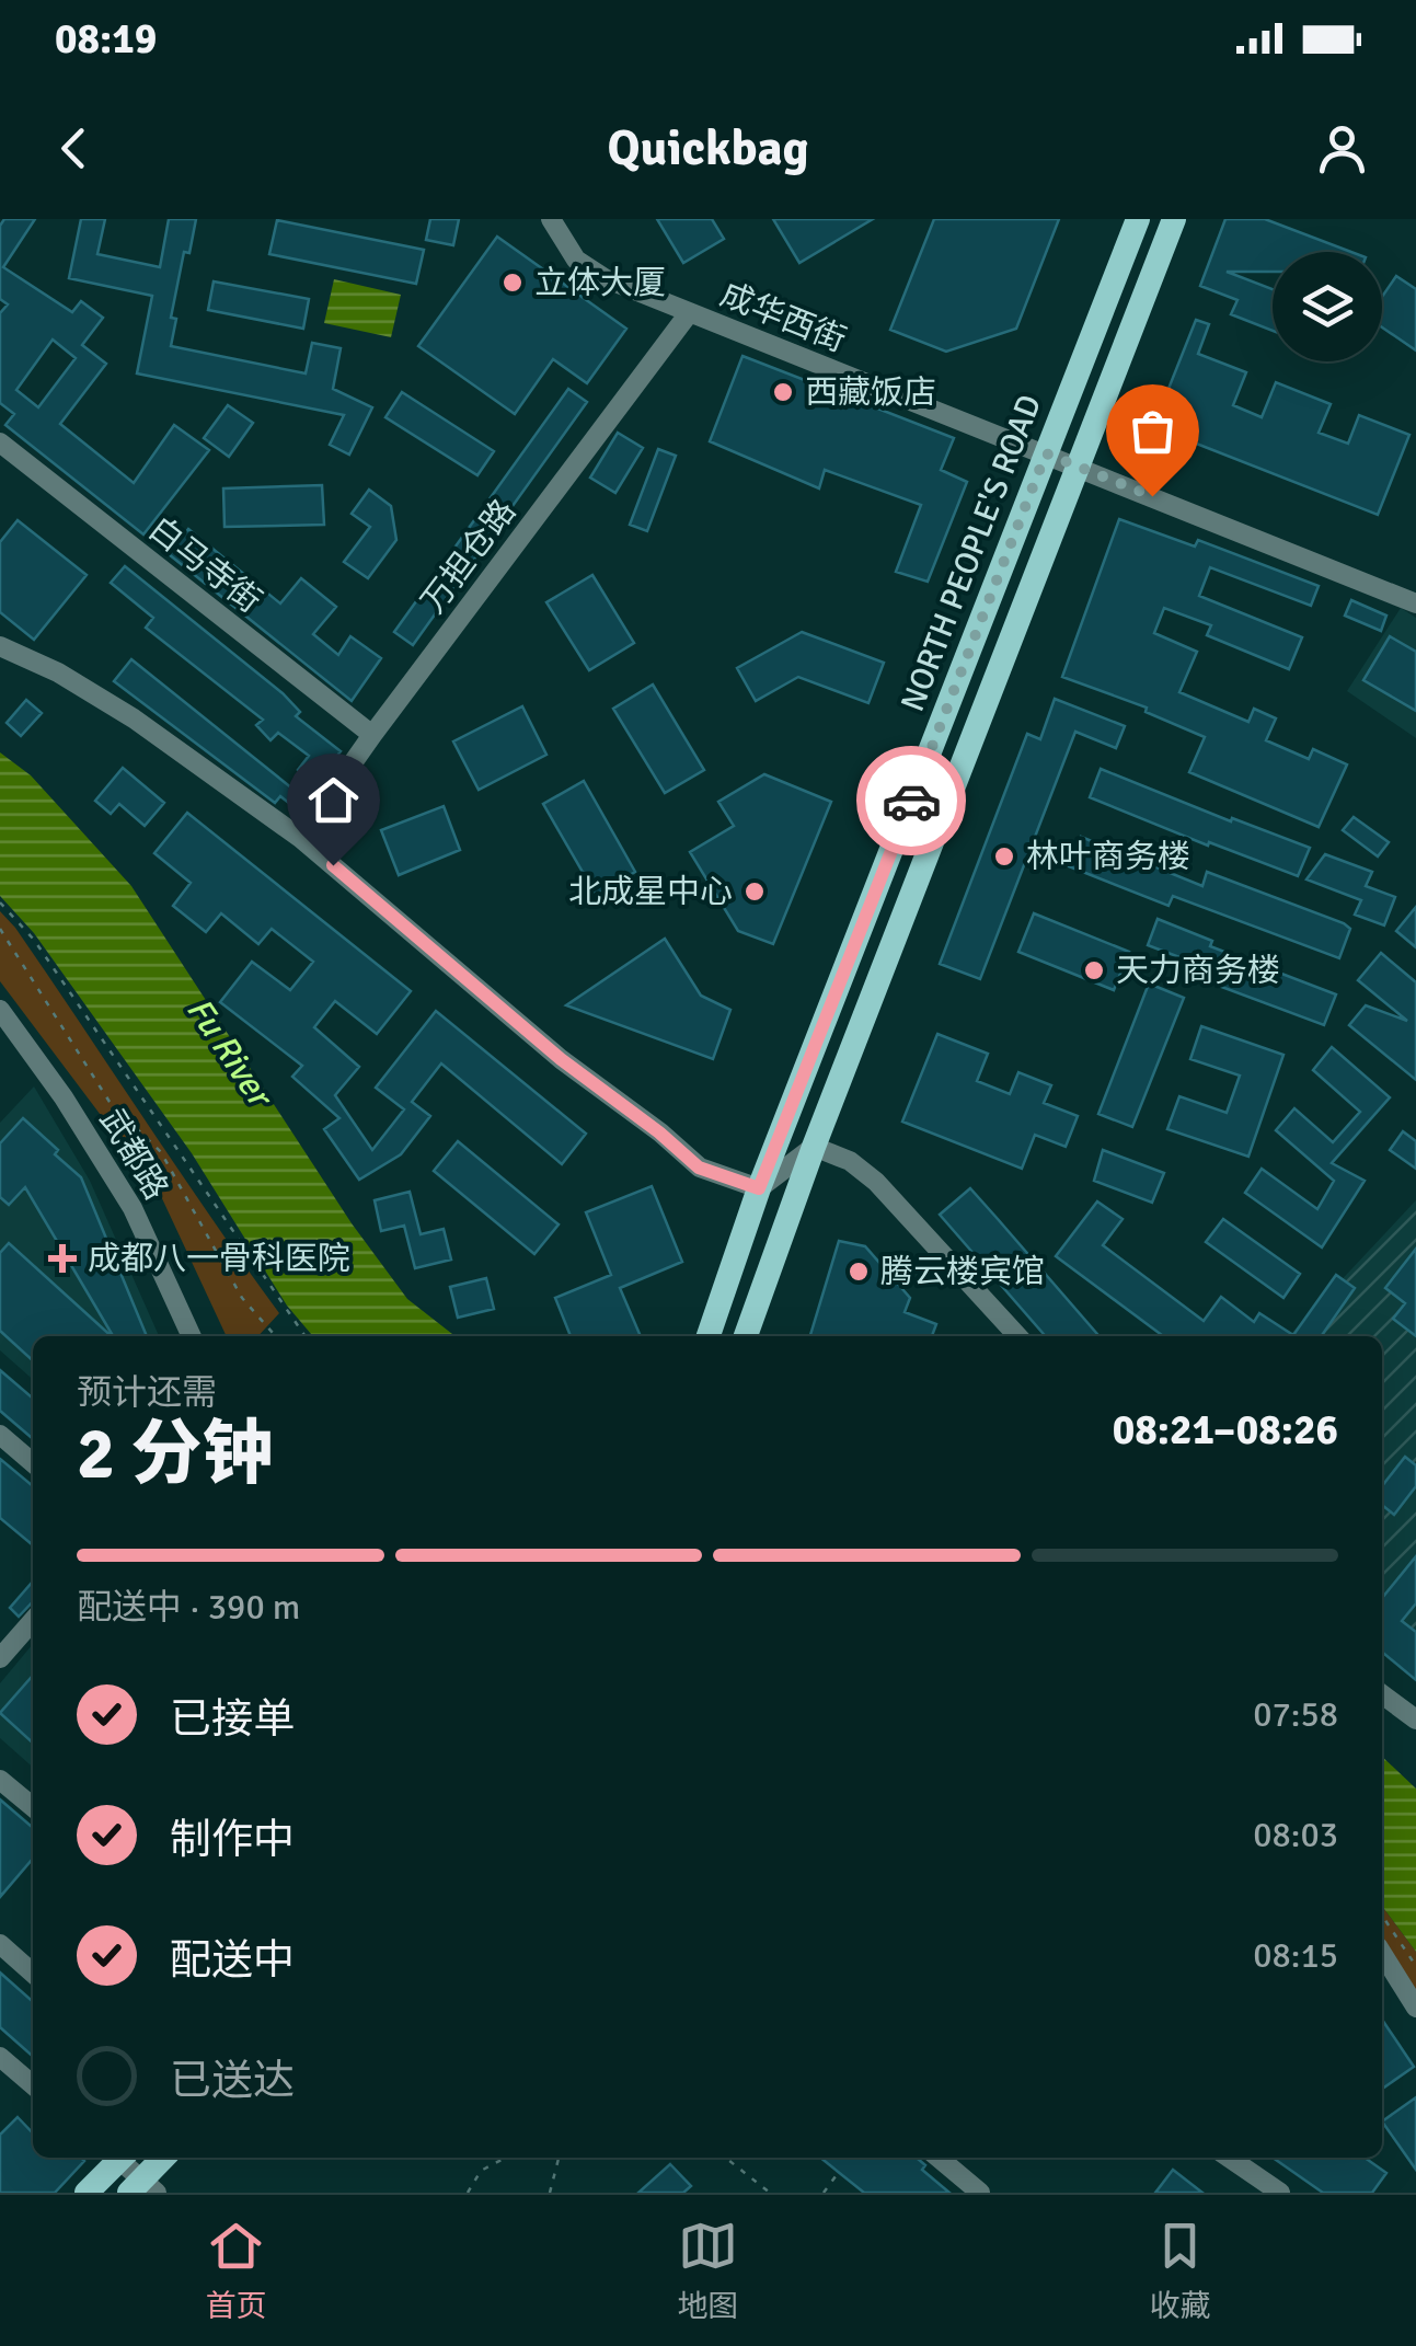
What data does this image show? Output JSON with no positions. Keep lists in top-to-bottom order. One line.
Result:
{"streets":{"main road":["NORTH PEOPLE'S ROAD"],"street":["成华西街","万担仓路","白马寺街","武都路"]},"crossings":[["成华西街","NORTH PEOPLE'S ROAD"],["成华西街","万担仓路"],["万担仓路","白马寺街"]],"water":["Fu River"],"places":{"other":["立体大厦","西藏饭店","林叶商务楼","北成星中心","天力商务楼","腾云楼宾馆"],"health":["成都八一骨科医院"]},"page":{"status":"08:19","header":"Quickbag","heading":["2 分钟","预计还需","08:21–08:26"],"bar":"配送中 · 390 m","list":[["已接单","07:58"],["制作中","08:03"],["配送中","08:15"],"已送达"],"tabs":["首页","地图","收藏"]}}
